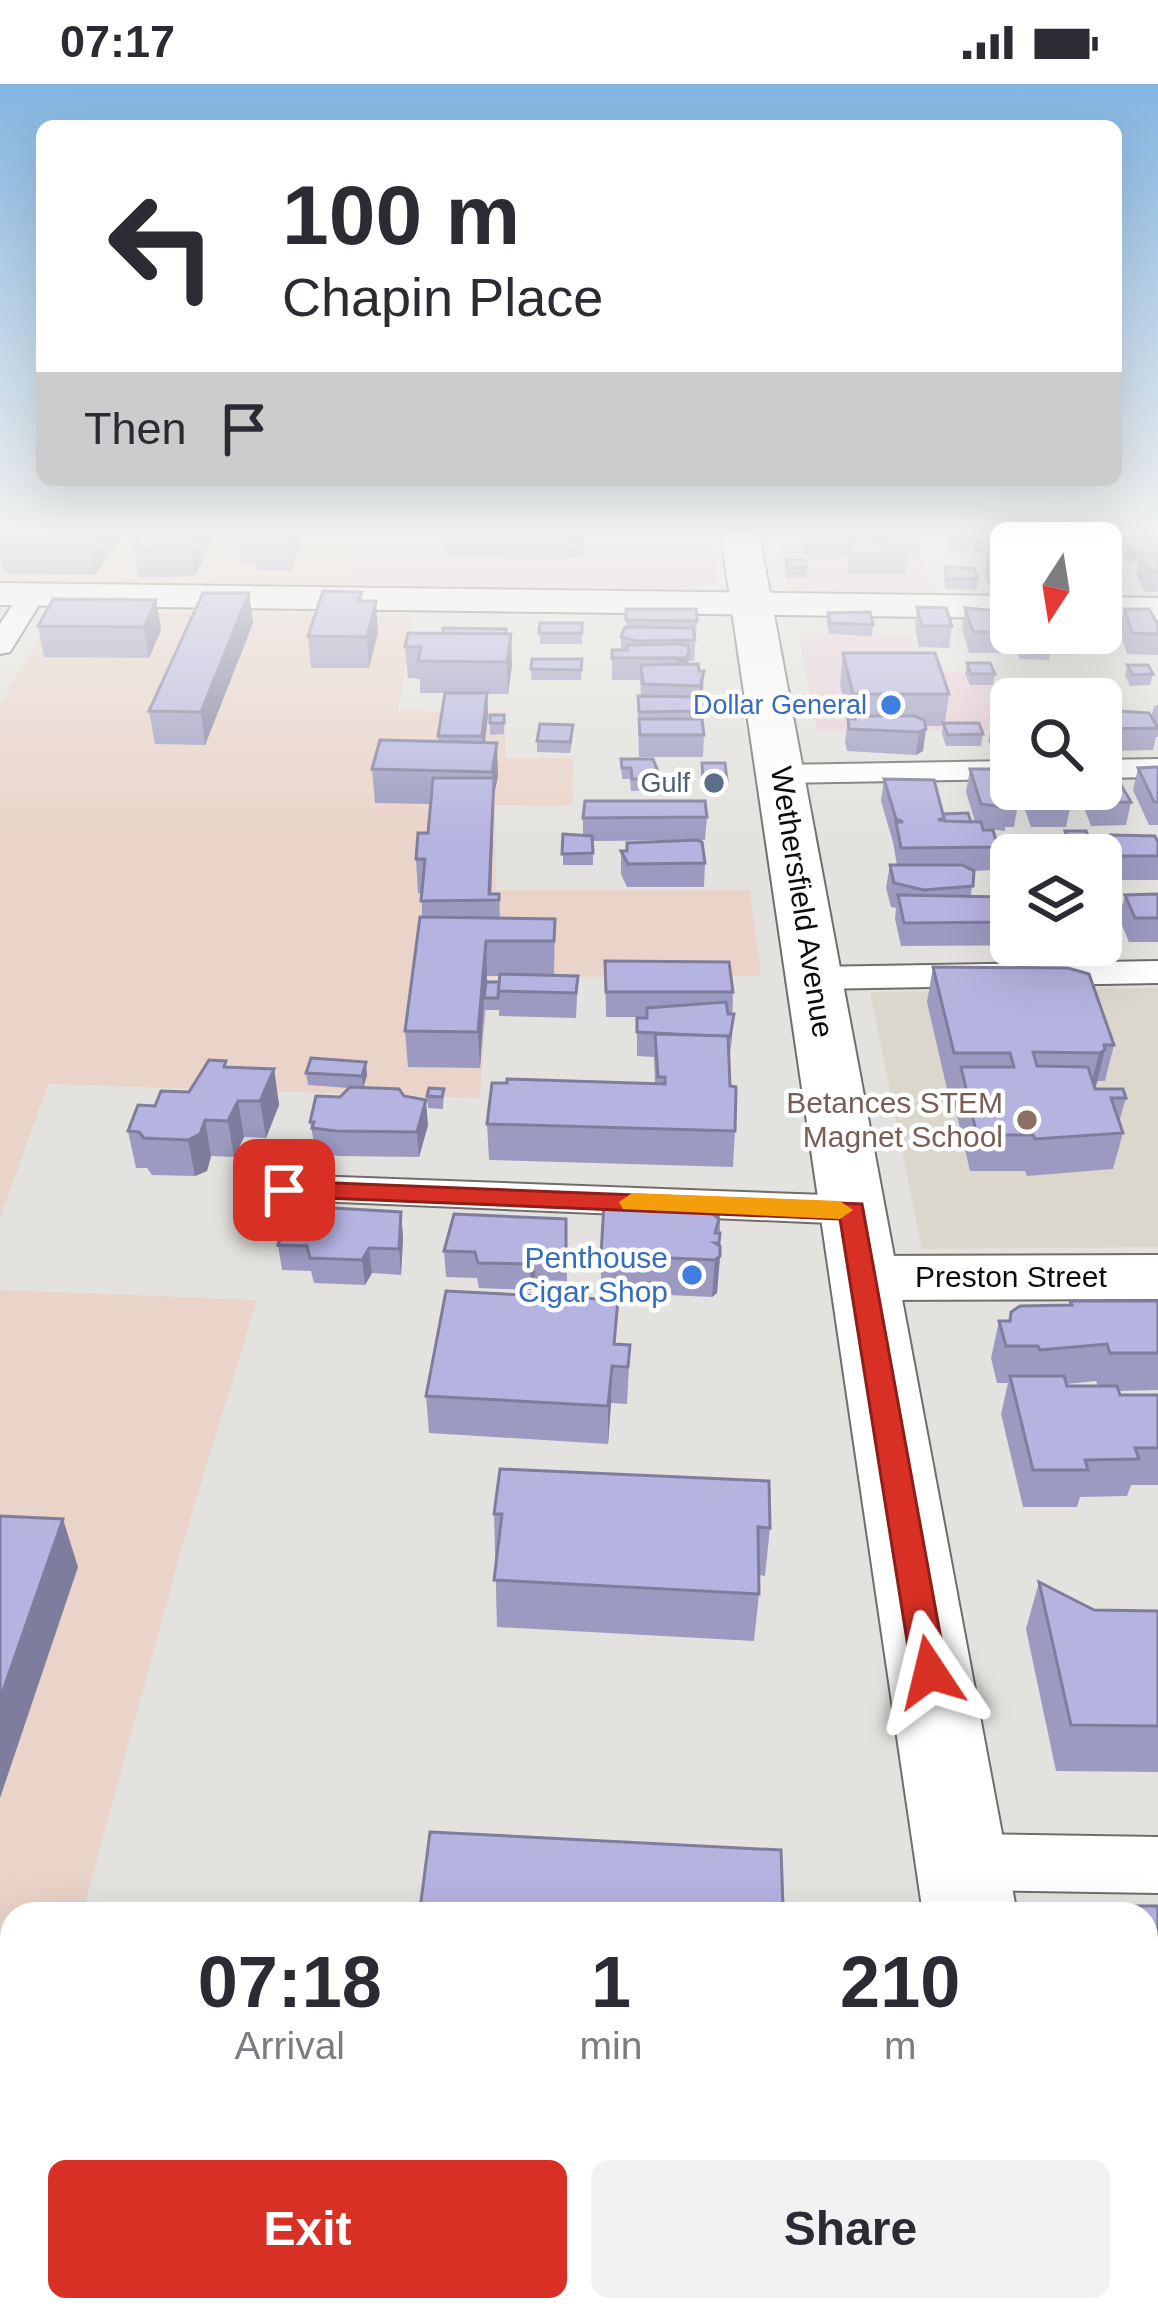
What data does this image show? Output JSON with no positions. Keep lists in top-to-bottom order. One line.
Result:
{"streets":{"main road":["Wethersfield Avenue","Preston Street"]},"crossings":[["Wethersfield Avenue","Preston Street"]],"places":["Dollar General","Gulf","Betances STEM Magnet School","Penthouse Cigar Shop"],"north":"bottom","page":{"status":"07:17","turn":["100 m","Chapin Place"],"then":"Then","eta":["07:18","Arrival","1","min","210","m"],"buttons":["Exit","Share"]}}
